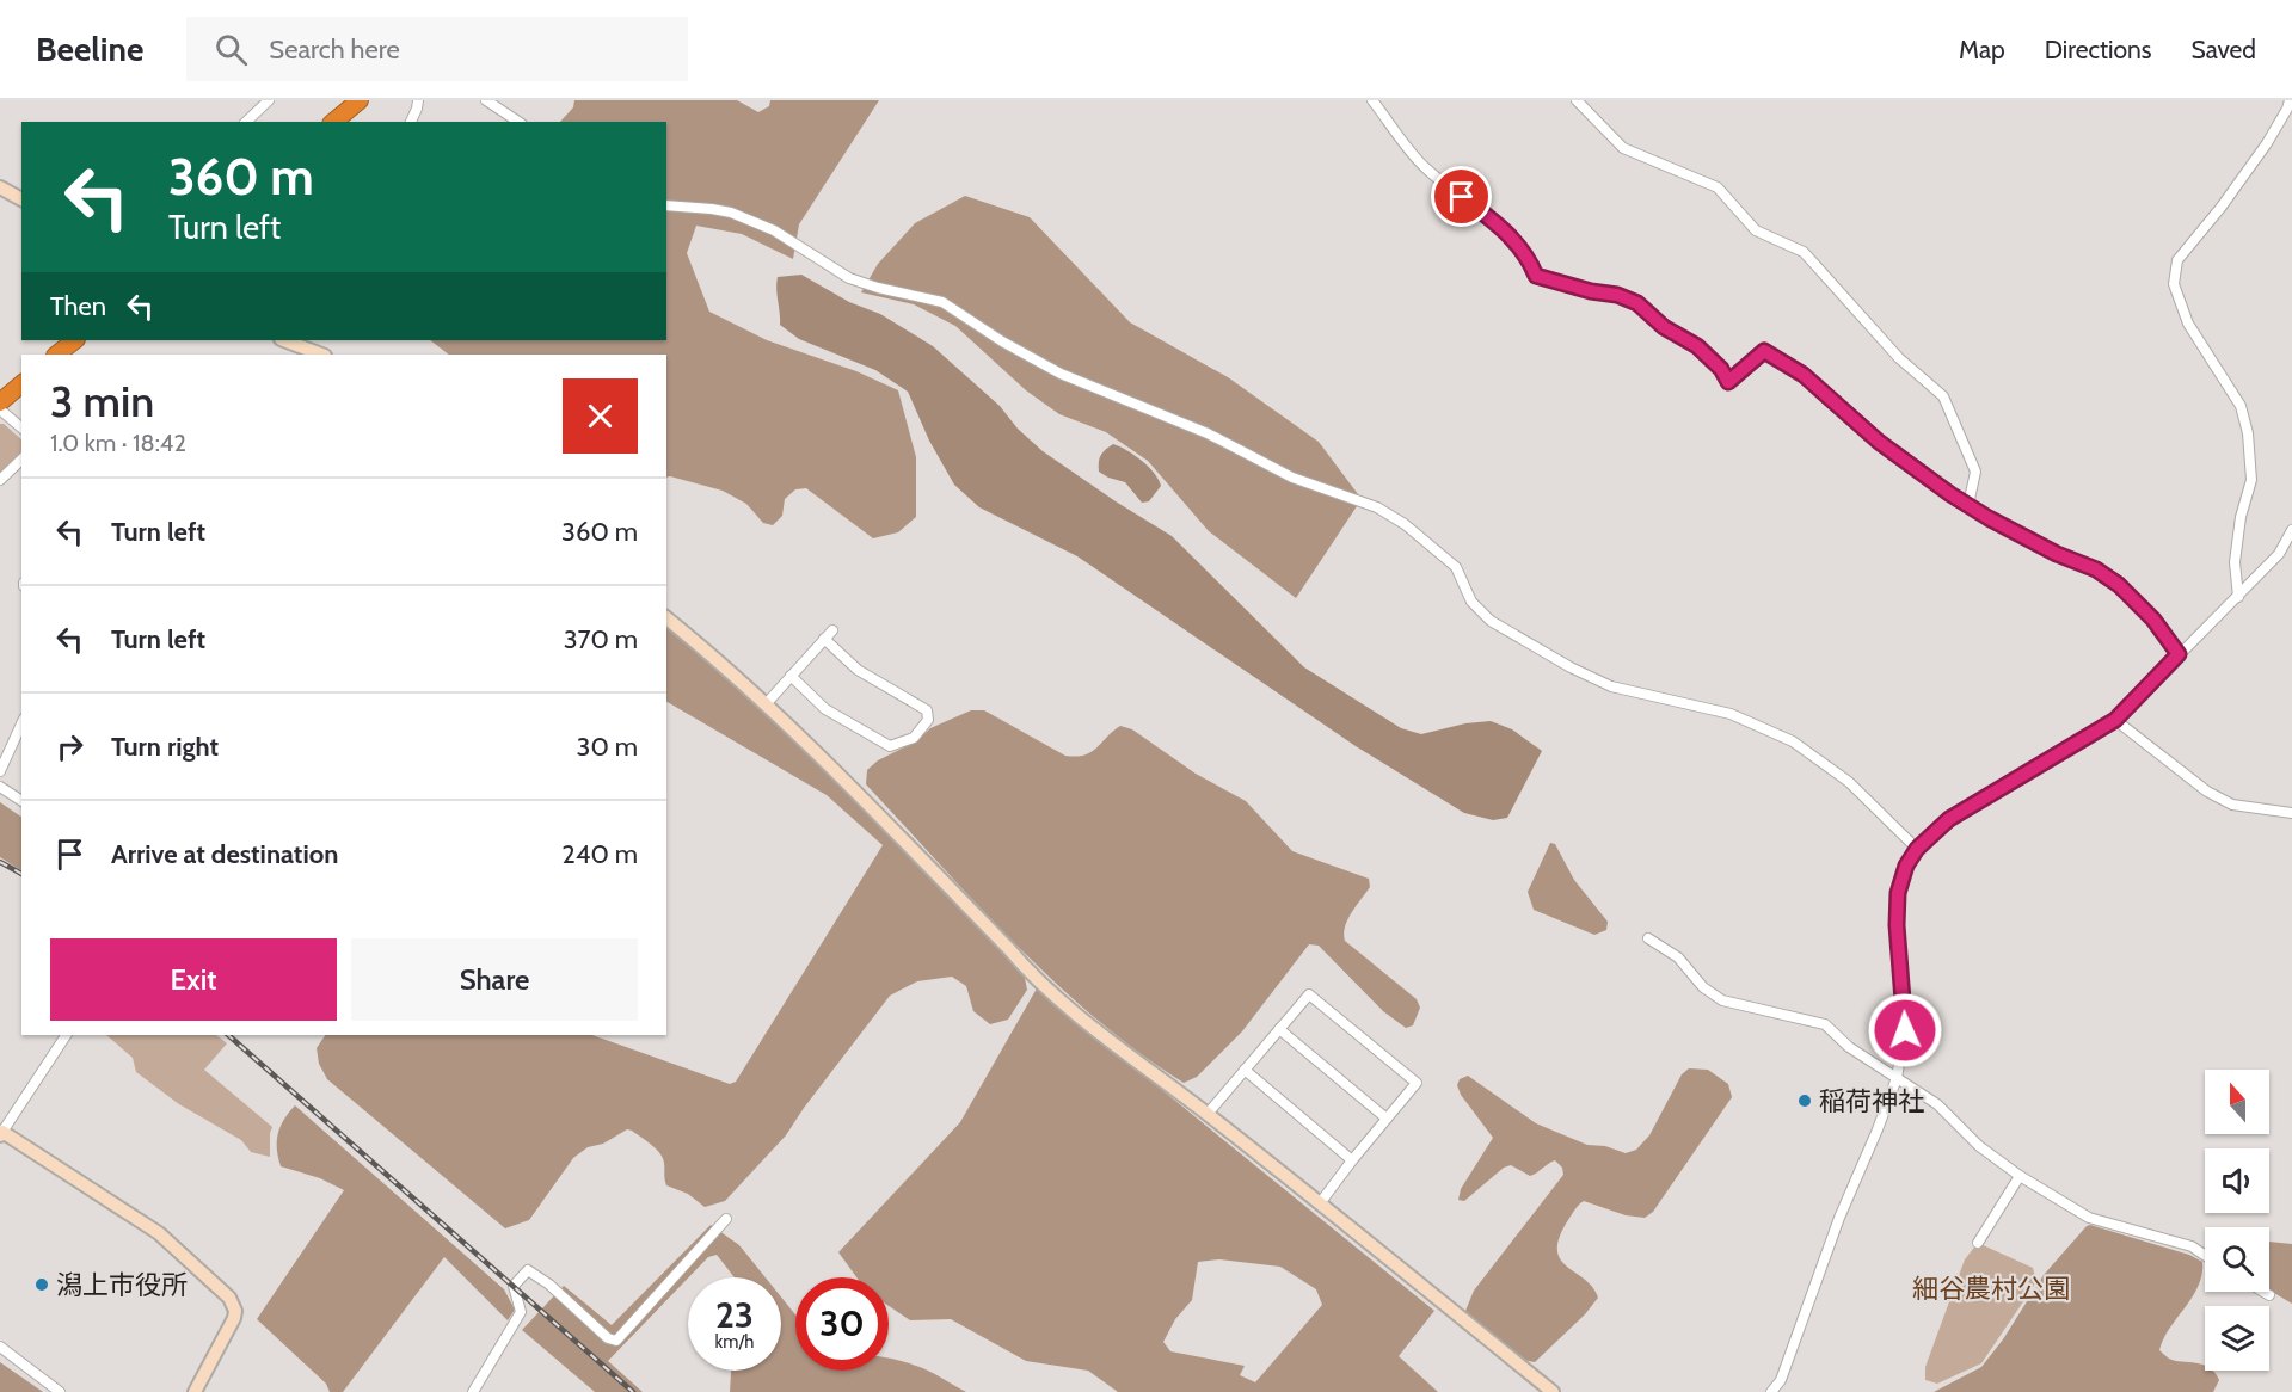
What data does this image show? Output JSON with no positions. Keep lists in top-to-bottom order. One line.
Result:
{"parks":["細谷農村公園"],"places":["稲荷神社","潟上市役所"],"north":"top","page":{"header":"Beeline","search":"Search here","nav":["Map","Directions","Saved"],"turn":["360 m","Turn left"],"then":"Then","heading":["3 min","1.0 km · 18:42"],"list":[{"name":"Turn left","value":"360 m"},{"name":"Turn left","value":"370 m"},{"name":"Turn right","value":"30 m"},{"name":"Arrive at destination","value":"240 m"}],"buttons":["Exit","Share"],"speed":"23 km/h","limit":"30"}}
